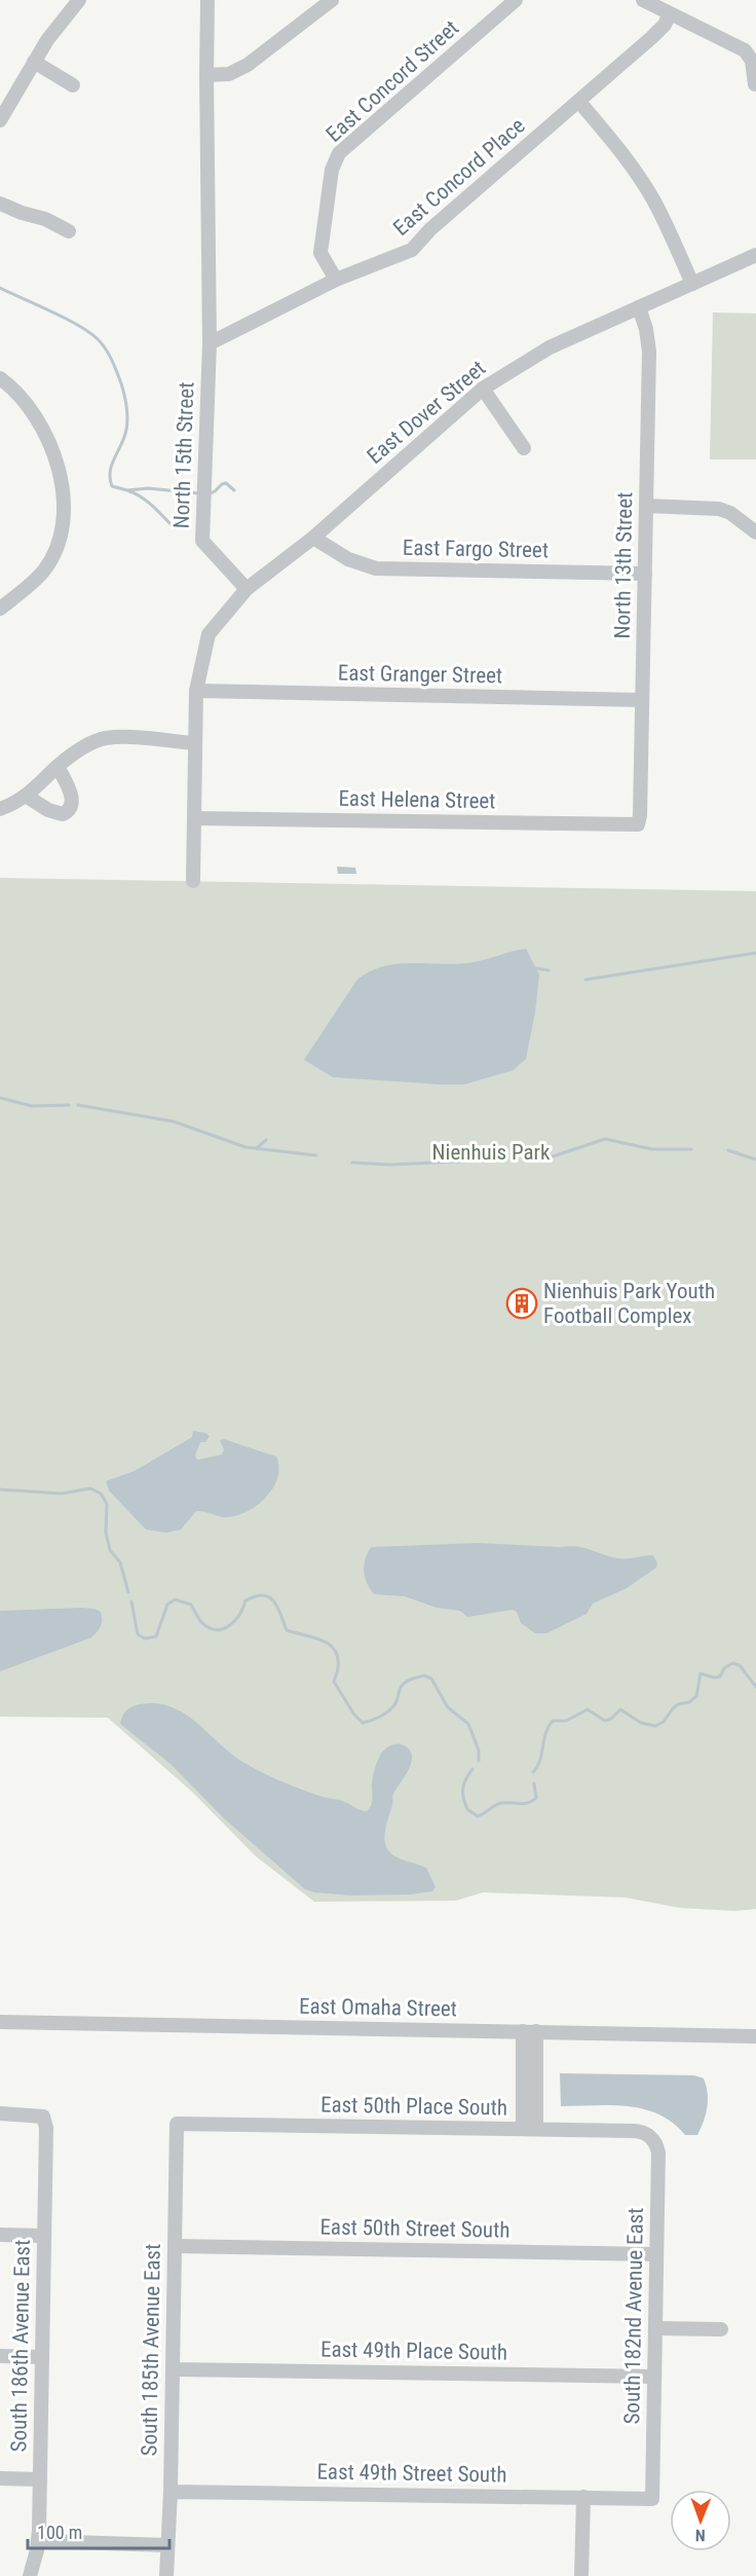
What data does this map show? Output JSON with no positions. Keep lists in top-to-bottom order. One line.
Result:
{"streets":{"street":["East Concord Street","East Concord Place","East Dover Street","North 15th Street","East Fargo Street","North 13th Street","East Granger Street","East Helena Street","East Omaha Street","East 50th Place South","East 50th Street South","South 182nd Avenue East","South 186th Avenue East","South 185th Avenue East","East 49th Place South","East 49th Street South"]},"crossings":[["East Concord Street","East Concord Place"],["East Concord Place","North 15th Street"],["East Dover Street","North 15th Street"],["East Dover Street","East Fargo Street"],["East Dover Street","North 13th Street"],["East Fargo Street","North 13th Street"],["North 13th Street","East Granger Street"],["North 13th Street","East Helena Street"],["East 50th Place South","South 182nd Avenue East"],["East 50th Place South","South 185th Avenue East"],["East 50th Street South","South 182nd Avenue East"],["East 50th Street South","South 185th Avenue East"],["South 182nd Avenue East","East 49th Place South"],["South 182nd Avenue East","East 49th Street South"],["South 185th Avenue East","East 49th Place South"],["South 185th Avenue East","East 49th Street South"]],"parks":["Nienhuis Park"],"places":{"building":["Nienhuis Park Youth Football Complex"]},"scale_bar":"100 m","north":"bottom"}
